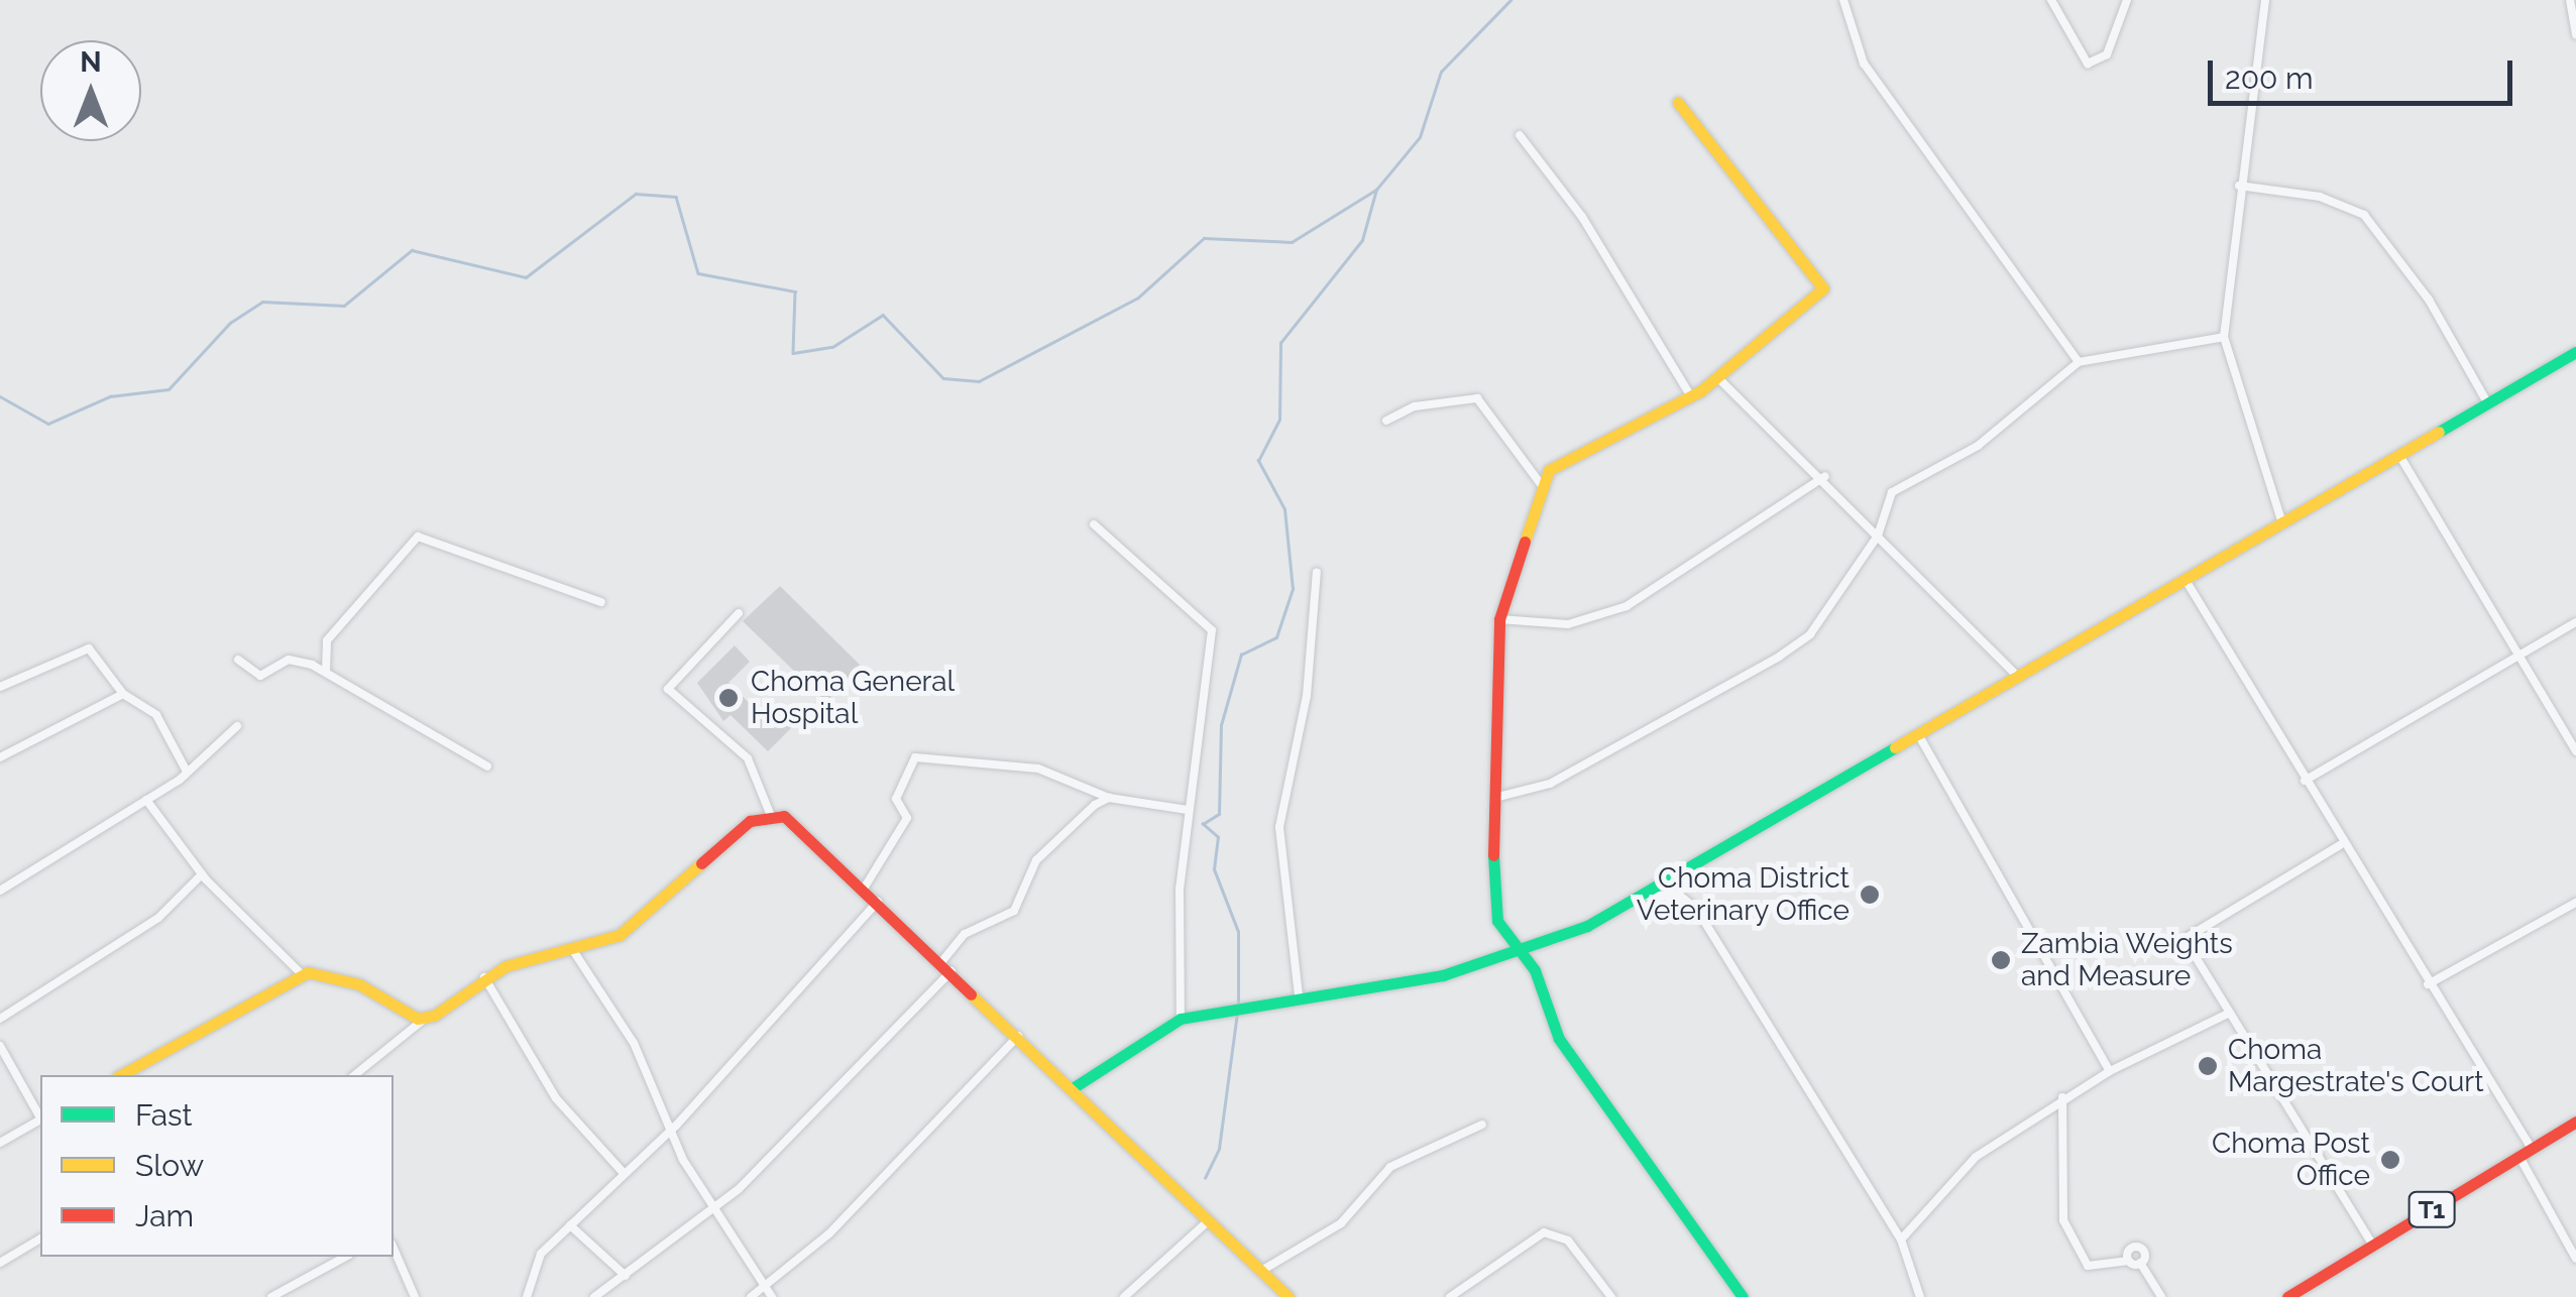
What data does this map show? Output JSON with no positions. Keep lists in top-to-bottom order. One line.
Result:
{"streets":{"main road":["T1"]},"places":["Choma General Hospital","Choma District Veterinary Office","Zambia Weights and Measure","Choma Margestrate's Court","Choma Post Office"],"legend":["Fast","Slow","Jam"],"scale_bar":"200 m","north":"top"}
